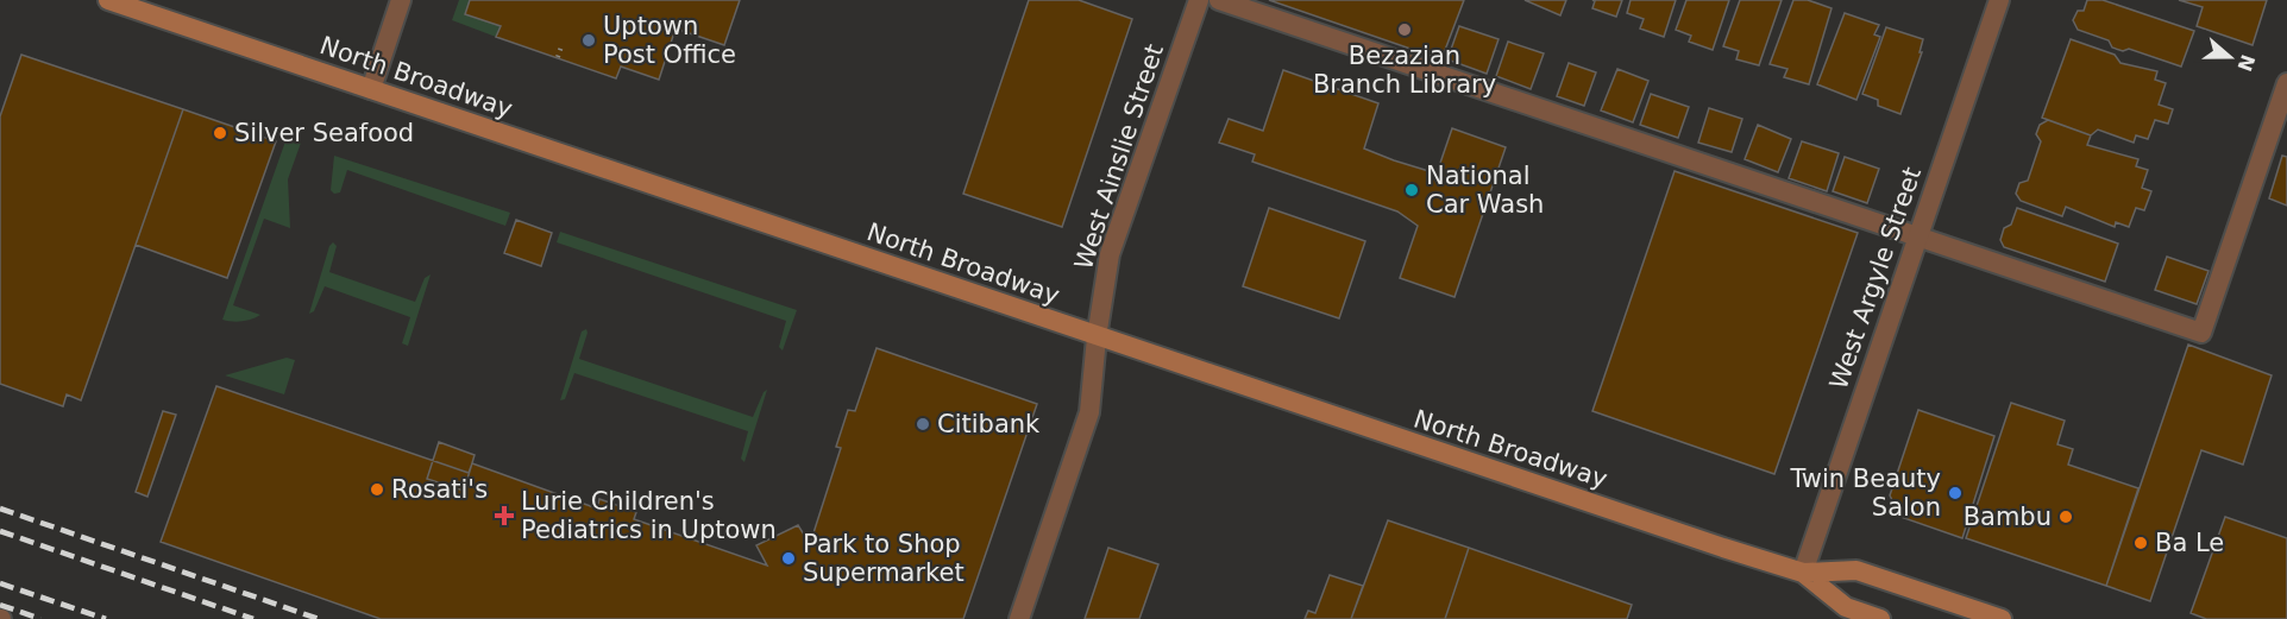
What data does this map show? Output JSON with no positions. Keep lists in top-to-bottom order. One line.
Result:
{"streets":{"main road":["North Broadway"],"street":["West Ainslie Street","West Argyle Street"]},"crossings":[["North Broadway","West Ainslie Street"],["North Broadway","West Argyle Street"]],"places":{"other":["Bezazian Branch Library","Uptown Post Office","Silver Seafood","National Car Wash","Citibank","Rosati's","Twin Beauty Salon","Bambu","Ba Le","Park to Shop Supermarket"],"health":["Lurie Children's Pediatrics in Uptown"]},"north":"right"}
